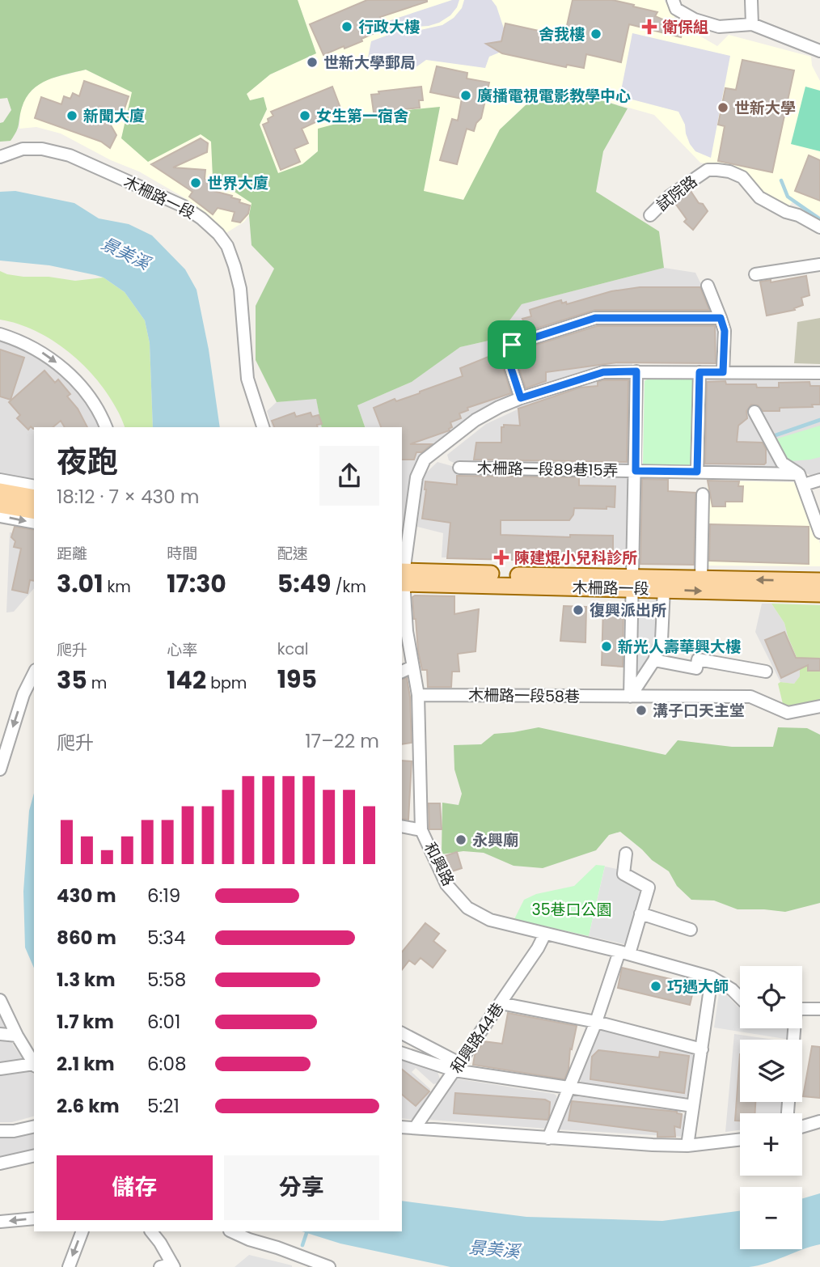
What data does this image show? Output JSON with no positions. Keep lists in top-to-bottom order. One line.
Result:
{"streets":{"main road":["木柵路一段"],"street":["試院路","木柵路一段89巷15弄","木柵路一段58巷","和興路","和興路44巷"]},"crossings":[["木柵路一段","和興路"],["木柵路一段58巷","和興路"],["和興路","和興路44巷"]],"water":["景美溪"],"parks":["35巷口公園"],"places":{"other":["行政大樓","舍我樓","世新大學郵局","廣播電視電影教學中心","世新大學","新聞大廈","女生第一宿舍","世界大廈","復興派出所","新光人壽華興大樓","溝子口天主堂","永興廟","巧遇大師"],"health":["衛保組","陳建焜小兒科診所"]},"page":{"heading":["夜跑","18:12 · 7 × 430 m"],"stats":[["距離","3.01 km"],["時間","17:30"],["配速","5:49 /km"],["爬升","35 m"],["心率","142 bpm"],["kcal","195"]],"chart":["爬升","17–22 m"],"list":[{"name":"430 m","note":"6:19"},{"name":"860 m","note":"5:34"},{"name":"1.3 km","note":"5:58"},{"name":"1.7 km","note":"6:01"},{"name":"2.1 km","note":"6:08"},{"name":"2.6 km","note":"5:21"}],"map_buttons":["+","−"],"buttons":["儲存","分享"]}}
